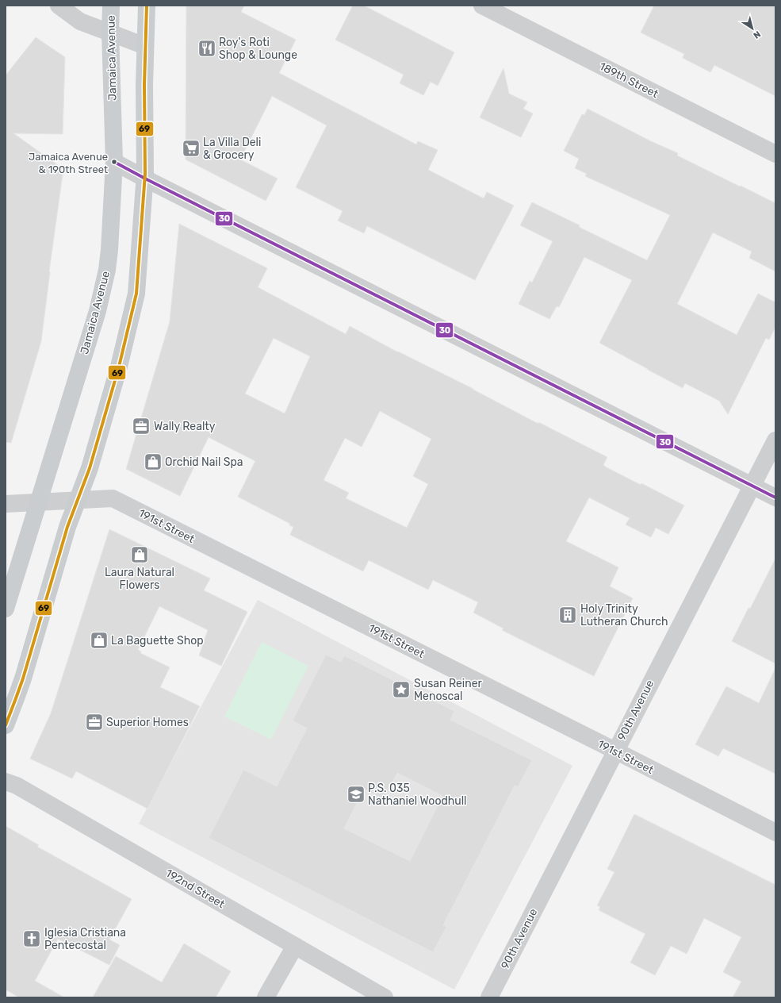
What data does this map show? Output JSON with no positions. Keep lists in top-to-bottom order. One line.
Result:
{"streets":{"main road":["Jamaica Avenue"],"street":["189th Street","191st Street","90th Avenue","192nd Street"]},"crossings":[["Jamaica Avenue","191st Street"],["191st Street","90th Avenue"]],"places":{"restaurant":["Roy's Roti Shop & Lounge"],"supermarket":["La Villa Deli & Grocery"],"other":["Jamaica Avenue & 190th Street"],"office":["Wally Realty","Superior Homes"],"shop":["Orchid Nail Spa","Laura Natural Flowers","La Baguette Shop"],"building":["Holy Trinity Lutheran Church"],"place":["Susan Reiner Menoscal"],"school or university":["P.S. 035 Nathaniel Woodhull"],"church":["Iglesia Cristiana Pentecostal"]},"lines":["transit line 69","transit line 30"],"north":"bottom right"}
